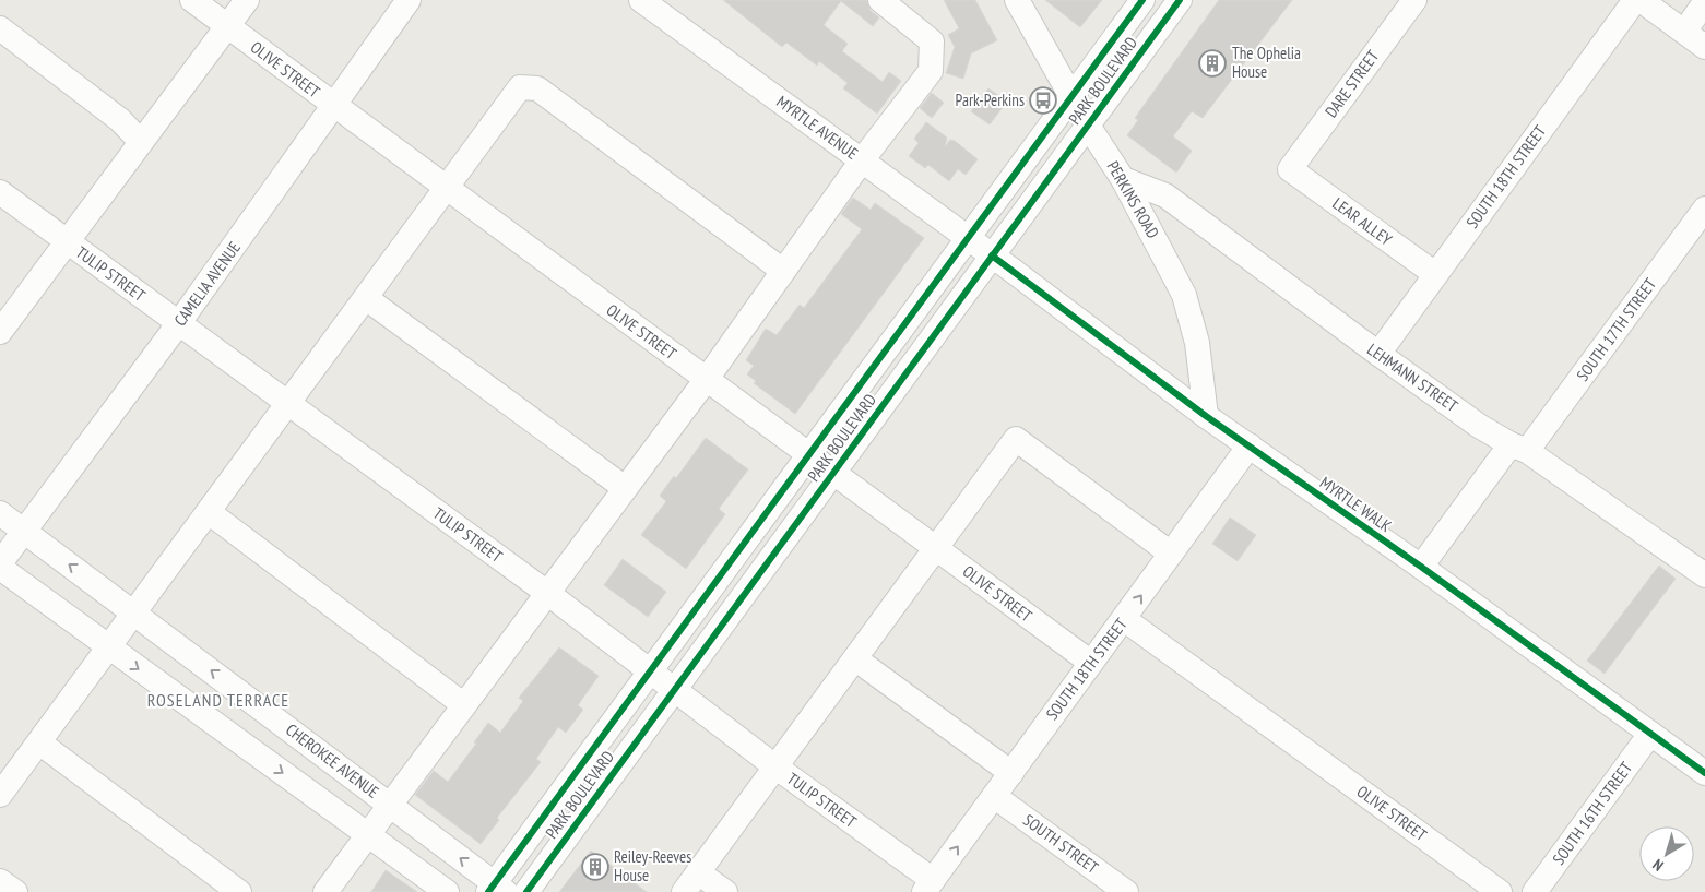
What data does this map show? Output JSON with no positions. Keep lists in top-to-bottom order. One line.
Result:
{"streets":{"street":["OLIVE STREET","PARK BOULEVARD","DARE STREET","MYRTLE AVENUE","SOUTH 18TH STREET","PERKINS ROAD","LEAR ALLEY","TULIP STREET","CAMELIA AVENUE","SOUTH 17TH STREET","LEHMANN STREET","MYRTLE WALK","CHEROKEE AVENUE","SOUTH 16TH STREET","SOUTH STREET"]},"crossings":[["OLIVE STREET","PARK BOULEVARD"],["OLIVE STREET","SOUTH 18TH STREET"],["OLIVE STREET","CAMELIA AVENUE"],["PARK BOULEVARD","MYRTLE AVENUE"],["PARK BOULEVARD","PERKINS ROAD"],["PARK BOULEVARD","TULIP STREET"],["PARK BOULEVARD","MYRTLE WALK"],["DARE STREET","LEAR ALLEY"],["MYRTLE AVENUE","MYRTLE WALK"],["SOUTH 18TH STREET","LEAR ALLEY"],["SOUTH 18TH STREET","TULIP STREET"],["SOUTH 18TH STREET","LEHMANN STREET"],["SOUTH 18TH STREET","MYRTLE WALK"],["SOUTH 18TH STREET","SOUTH STREET"],["PERKINS ROAD","LEHMANN STREET"],["PERKINS ROAD","MYRTLE WALK"],["TULIP STREET","CAMELIA AVENUE"],["CAMELIA AVENUE","CHEROKEE AVENUE"],["SOUTH 17TH STREET","LEHMANN STREET"],["SOUTH 17TH STREET","MYRTLE WALK"],["MYRTLE WALK","SOUTH 16TH STREET"]],"districts":["ROSELAND TERRACE"],"places":{"building":["The Ophelia House","Reiley-Reeves House"],"bus stop":["Park-Perkins"]},"north":"bottom left"}
